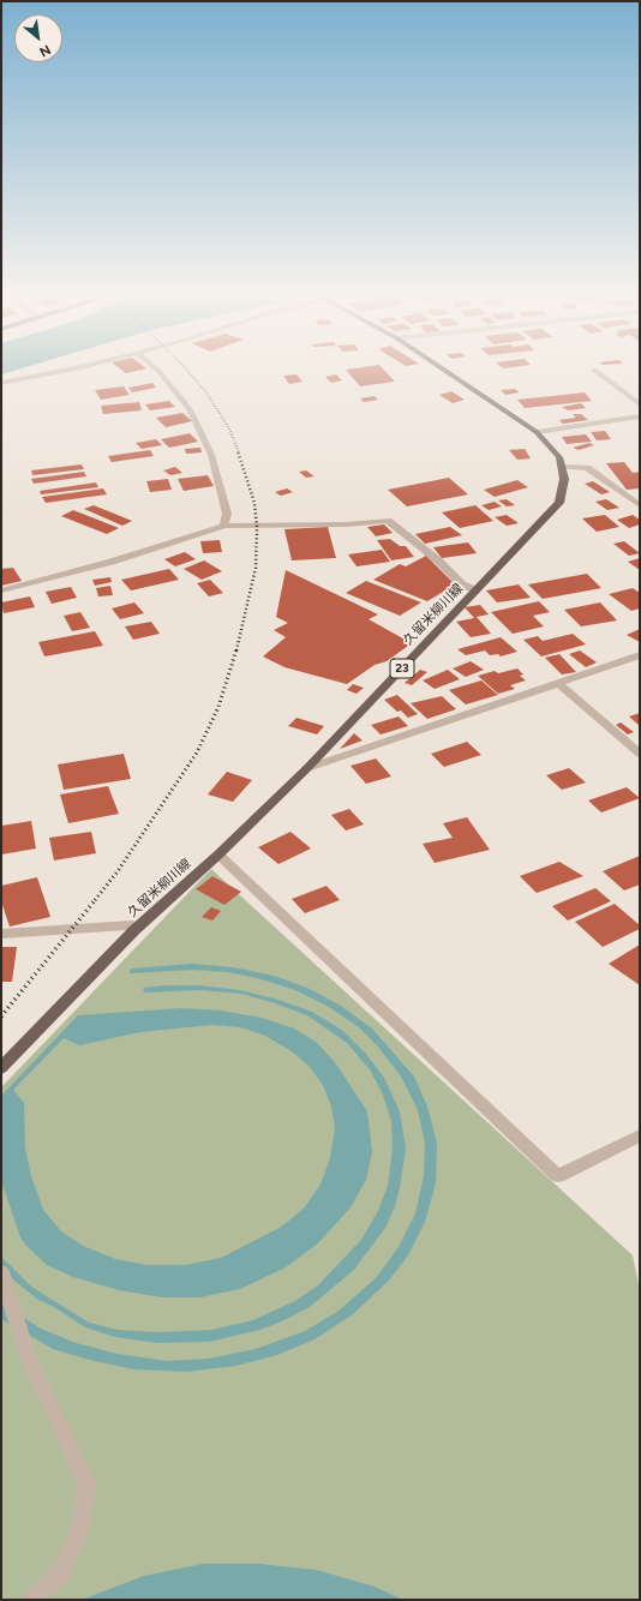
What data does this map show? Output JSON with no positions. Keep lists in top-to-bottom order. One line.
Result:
{"streets":{"main road":["久留米柳川線","23"]},"north":"bottom right"}
